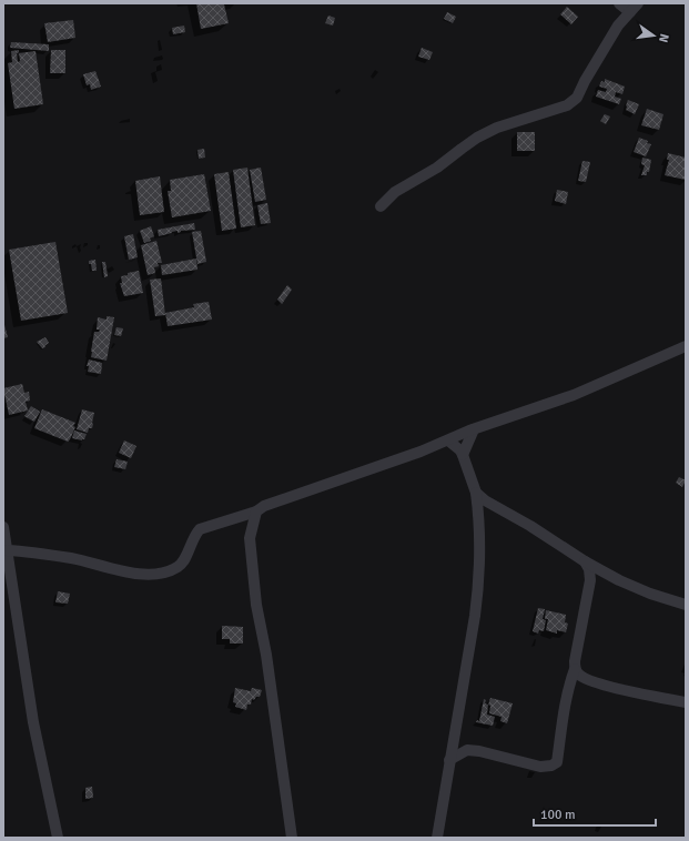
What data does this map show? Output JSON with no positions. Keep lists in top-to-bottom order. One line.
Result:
{"scale_bar":"100 m","north":"right"}
